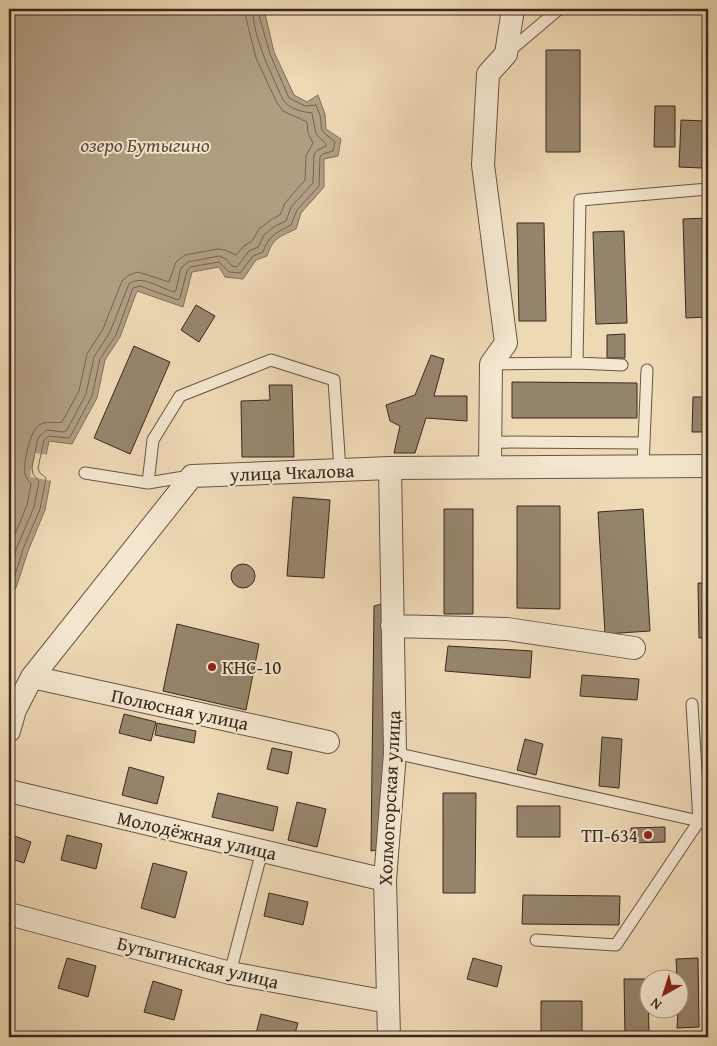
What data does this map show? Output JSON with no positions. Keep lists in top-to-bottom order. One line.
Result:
{"streets":{"street":["улица Чкалова","Полюсная улица","Холмогорская улица","Молодёжная улица","Бутыгинская улица"]},"crossings":[["улица Чкалова","Холмогорская улица"],["Холмогорская улица","Молодёжная улица"],["Холмогорская улица","Бутыгинская улица"]],"water":["озеро Бутыгино"],"places":["КНС-10","ТП-634"],"north":"bottom left"}
